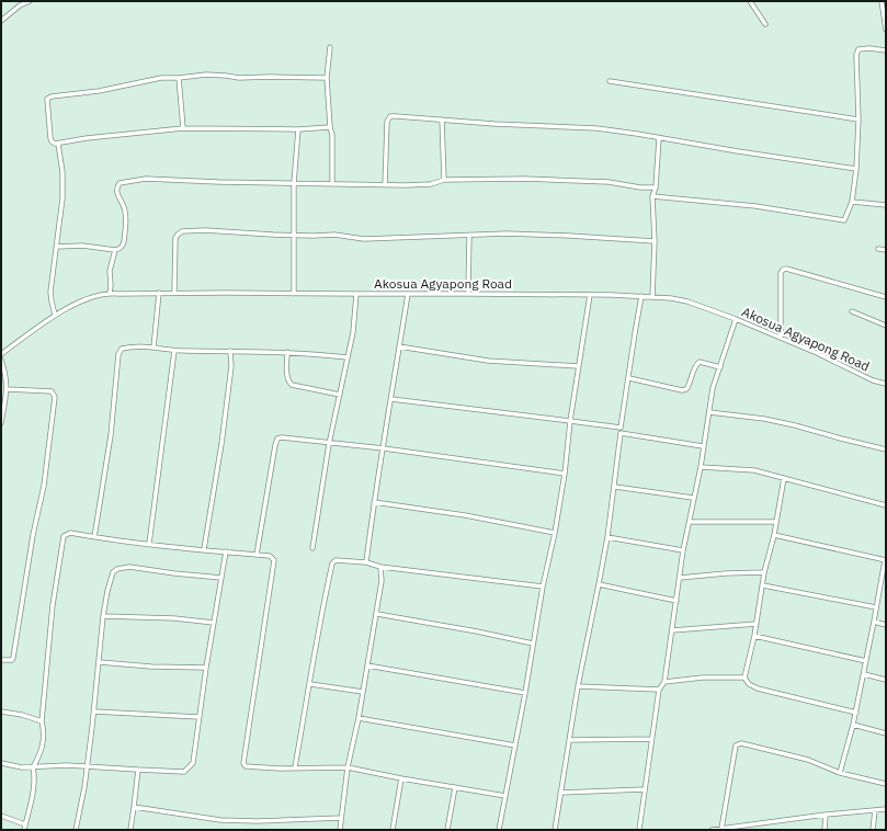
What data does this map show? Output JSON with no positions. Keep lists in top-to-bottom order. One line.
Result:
{"streets":{"street":["Akosua Agyapong Road"]}}
